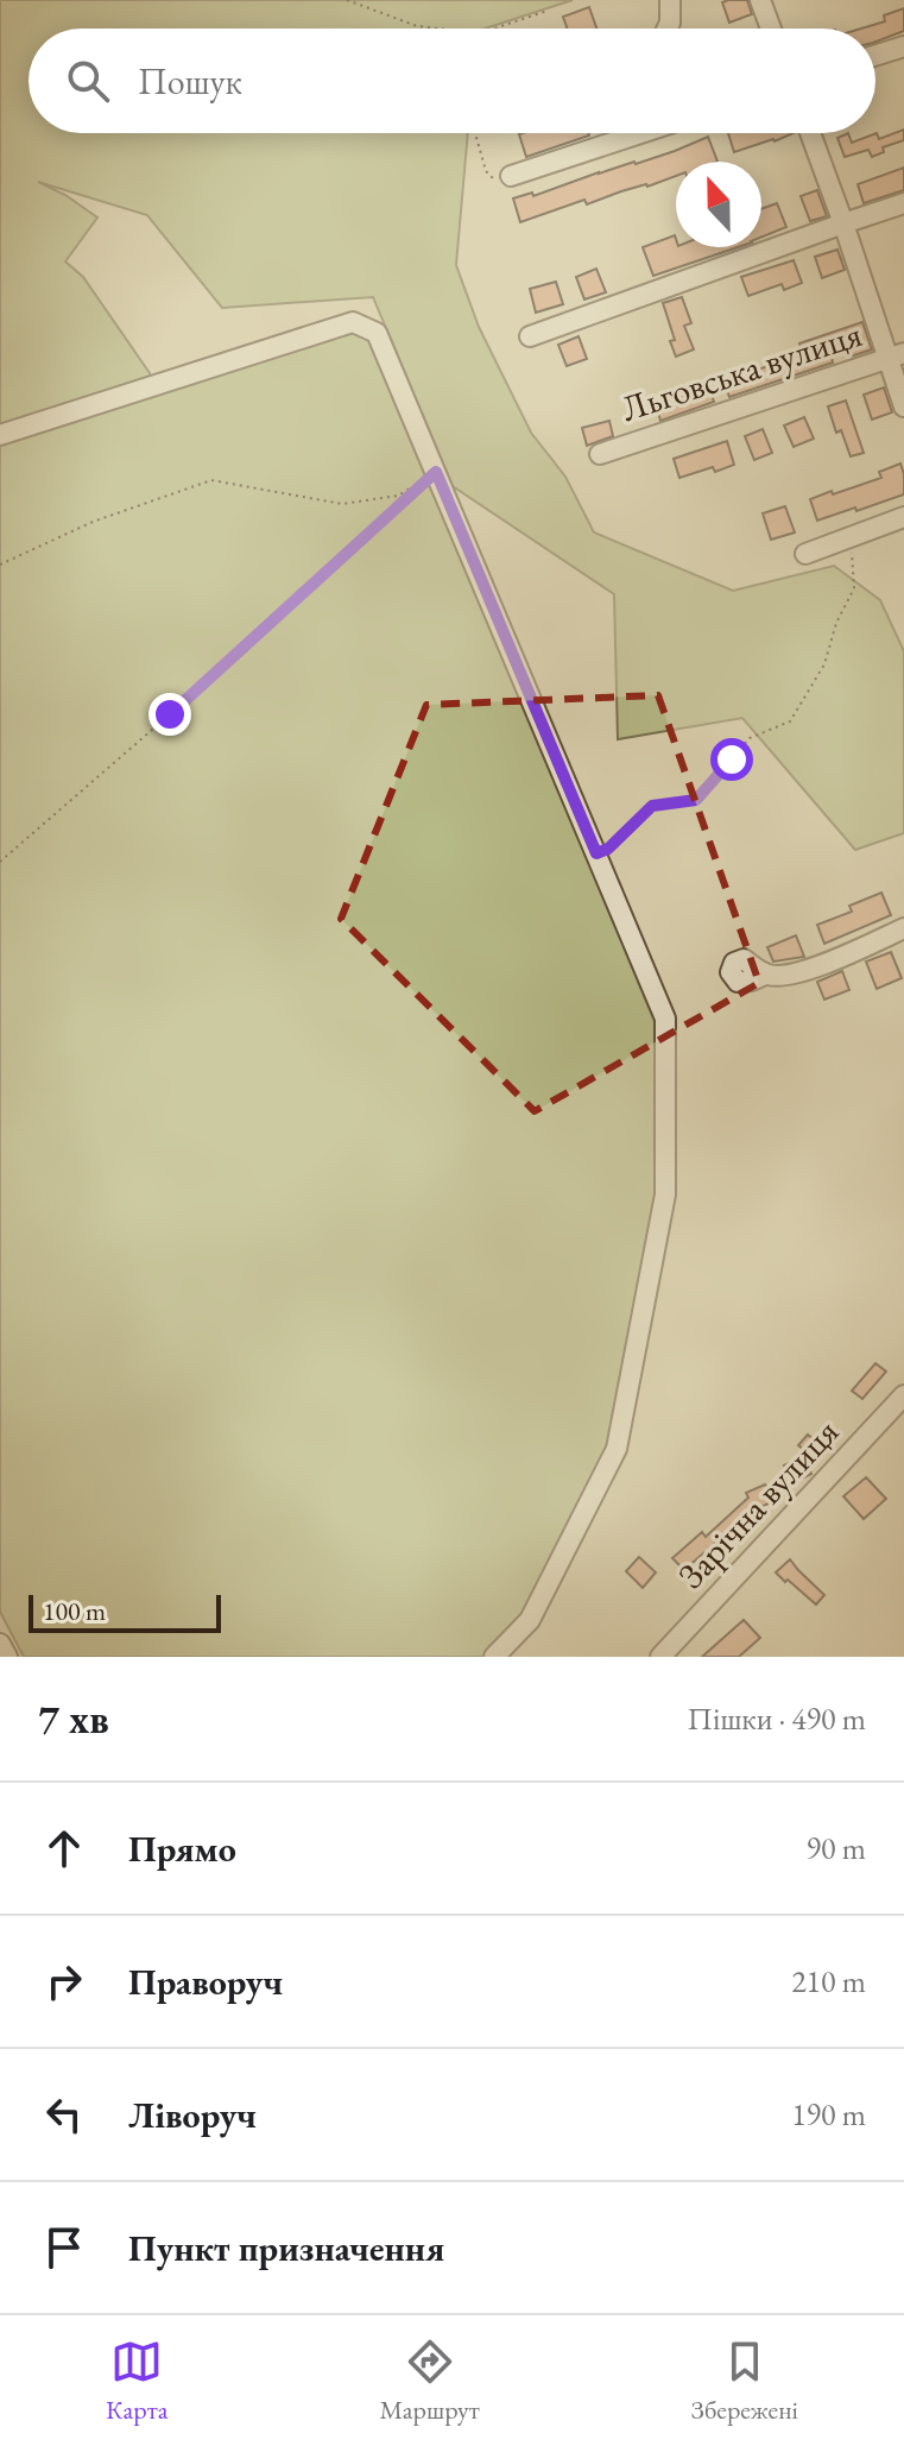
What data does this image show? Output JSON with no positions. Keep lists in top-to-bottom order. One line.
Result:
{"streets":{"street":["Льговська вулиця","Зарічна вулиця"]},"scale_bar":"100 m","north":"top","page":{"search":"Пошук","scale":"100 m","heading":["7 хв","Пішки · 490 m"],"list":[["Прямо","90 m"],["Праворуч","210 m"],["Ліворуч","190 m"],"Пункт призначення"],"nav":["Карта","Маршрут","Збережені"]}}
